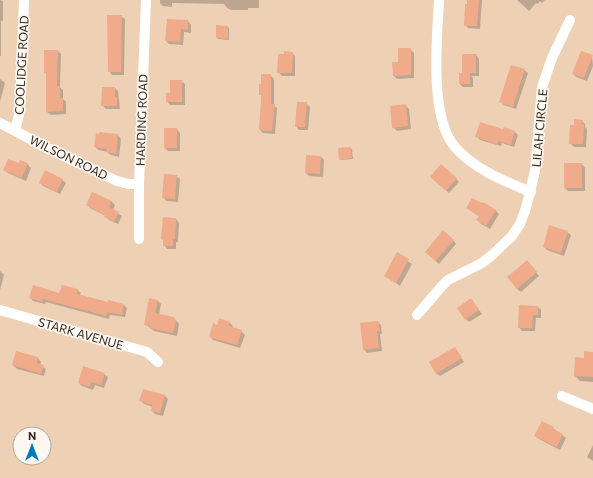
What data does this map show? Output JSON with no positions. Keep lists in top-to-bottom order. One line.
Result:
{"streets":{"street":["COOLIDGE ROAD","HARDING ROAD","LILAH CIRCLE","WILSON ROAD","STARK AVENUE"]},"crossings":[["COOLIDGE ROAD","WILSON ROAD"],["HARDING ROAD","WILSON ROAD"]],"north":"top"}
